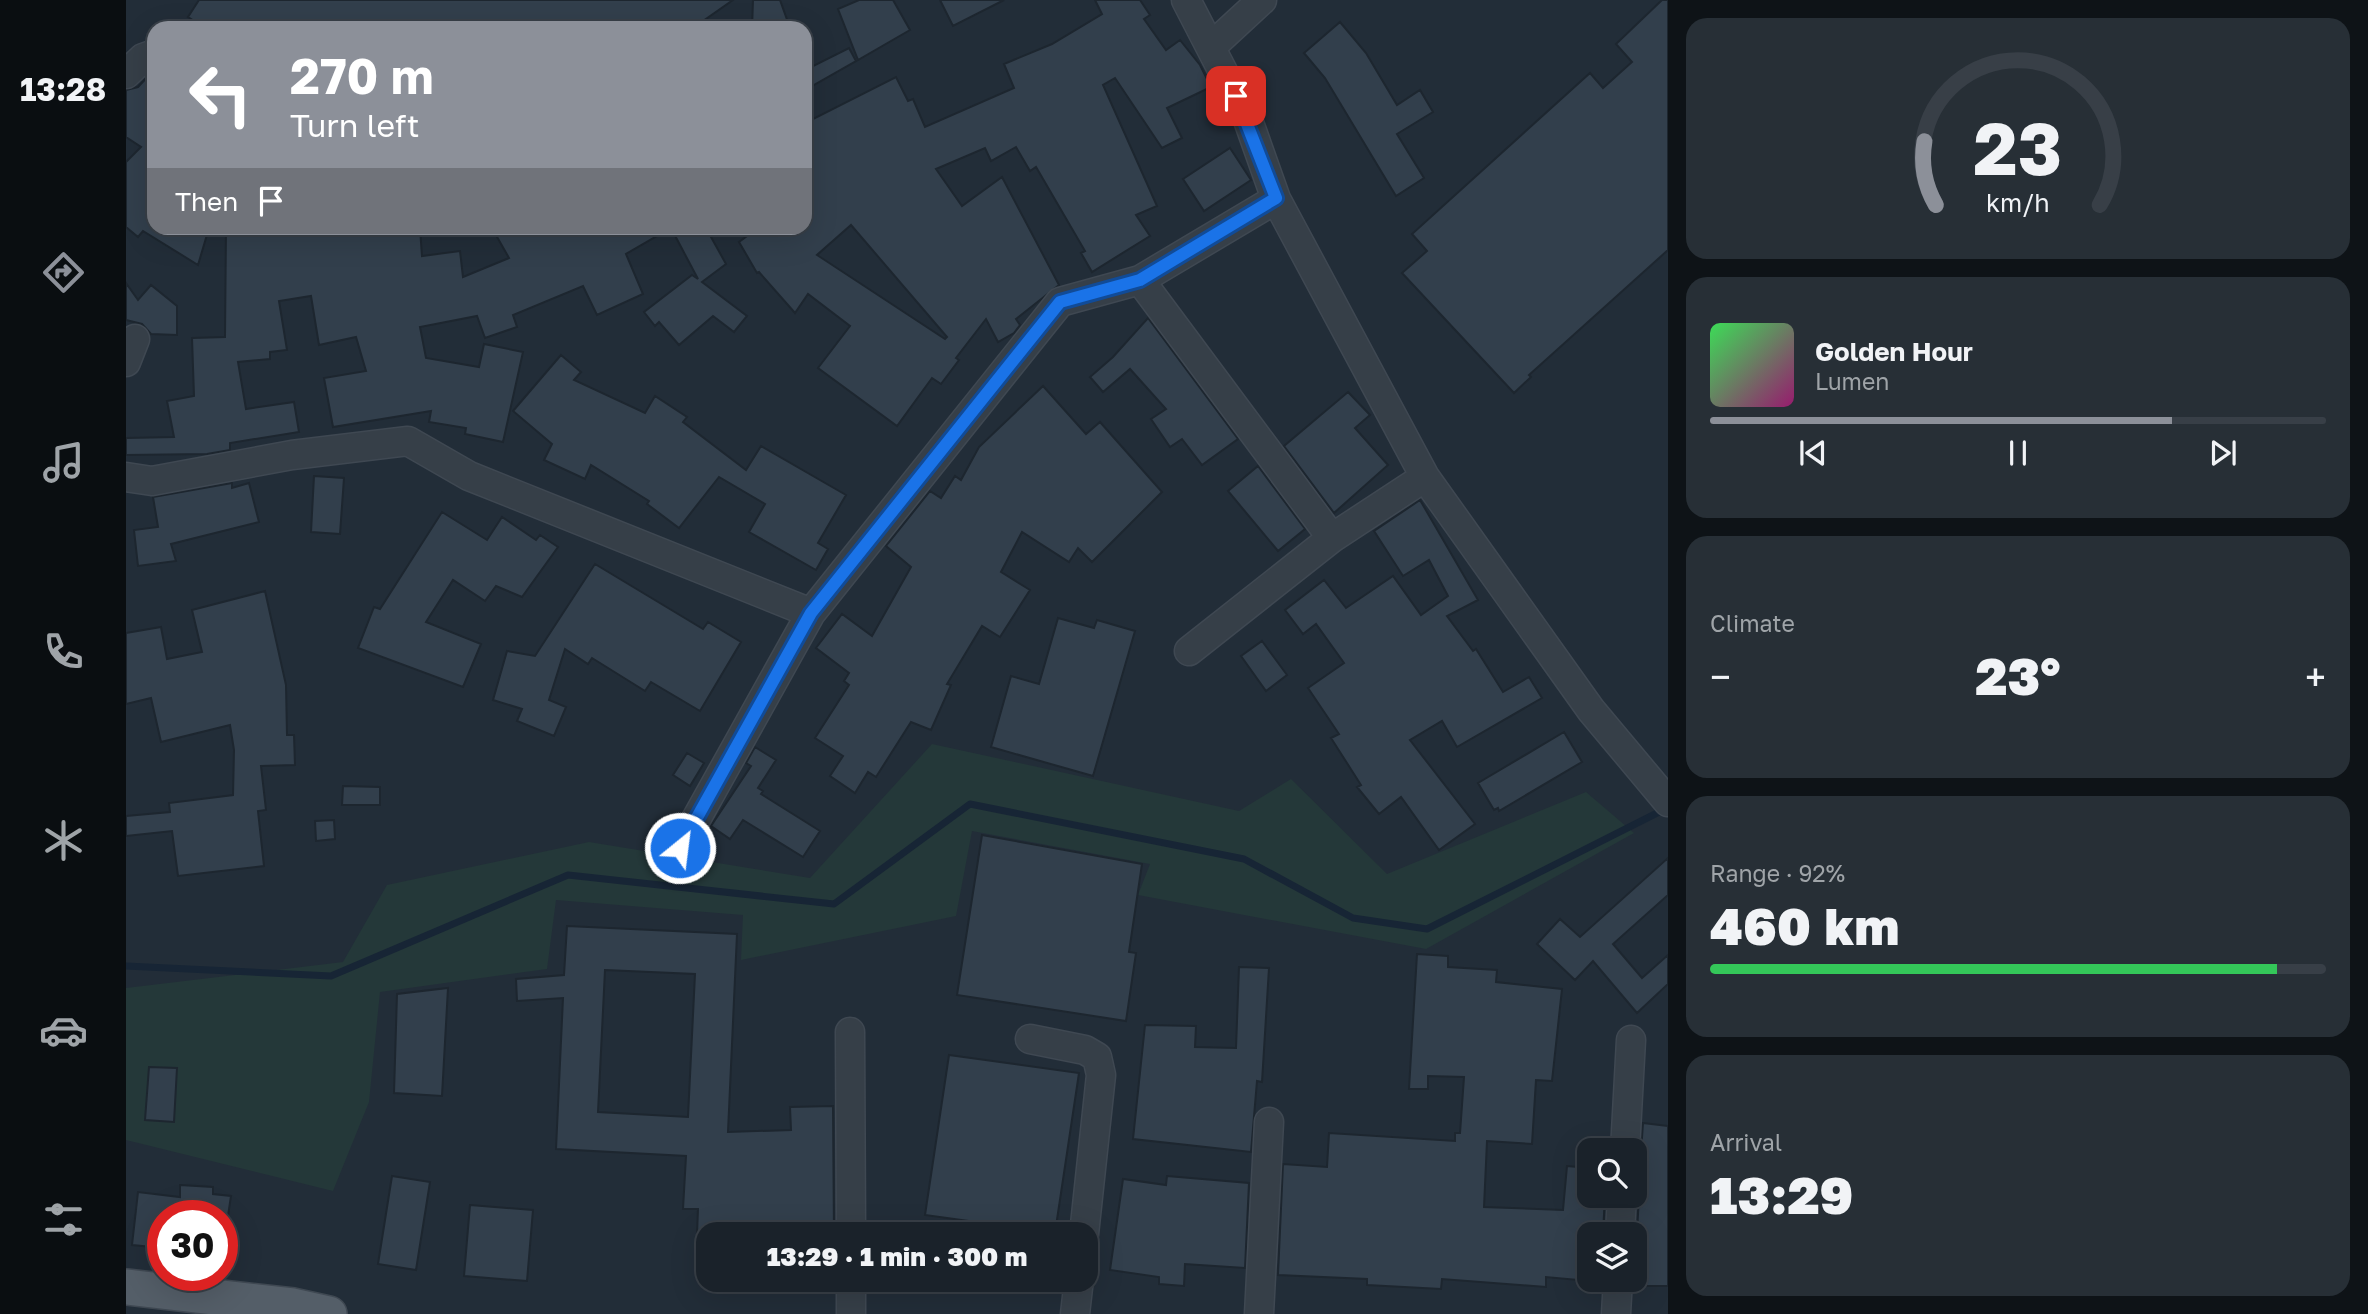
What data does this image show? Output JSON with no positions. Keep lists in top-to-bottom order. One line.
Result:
{"page":{"tabs":"13:28","turn":["270 m","Turn left"],"then":"Then","song":["Golden Hour","Lumen"],"tile":["Climate",["Range · 92%","460 km"],["Arrival","13:29"]],"heat":["−","23°","+"],"limit":"30","trip":"13:29 · 1 min · 300 m","gauge":["23","km/h"]}}
